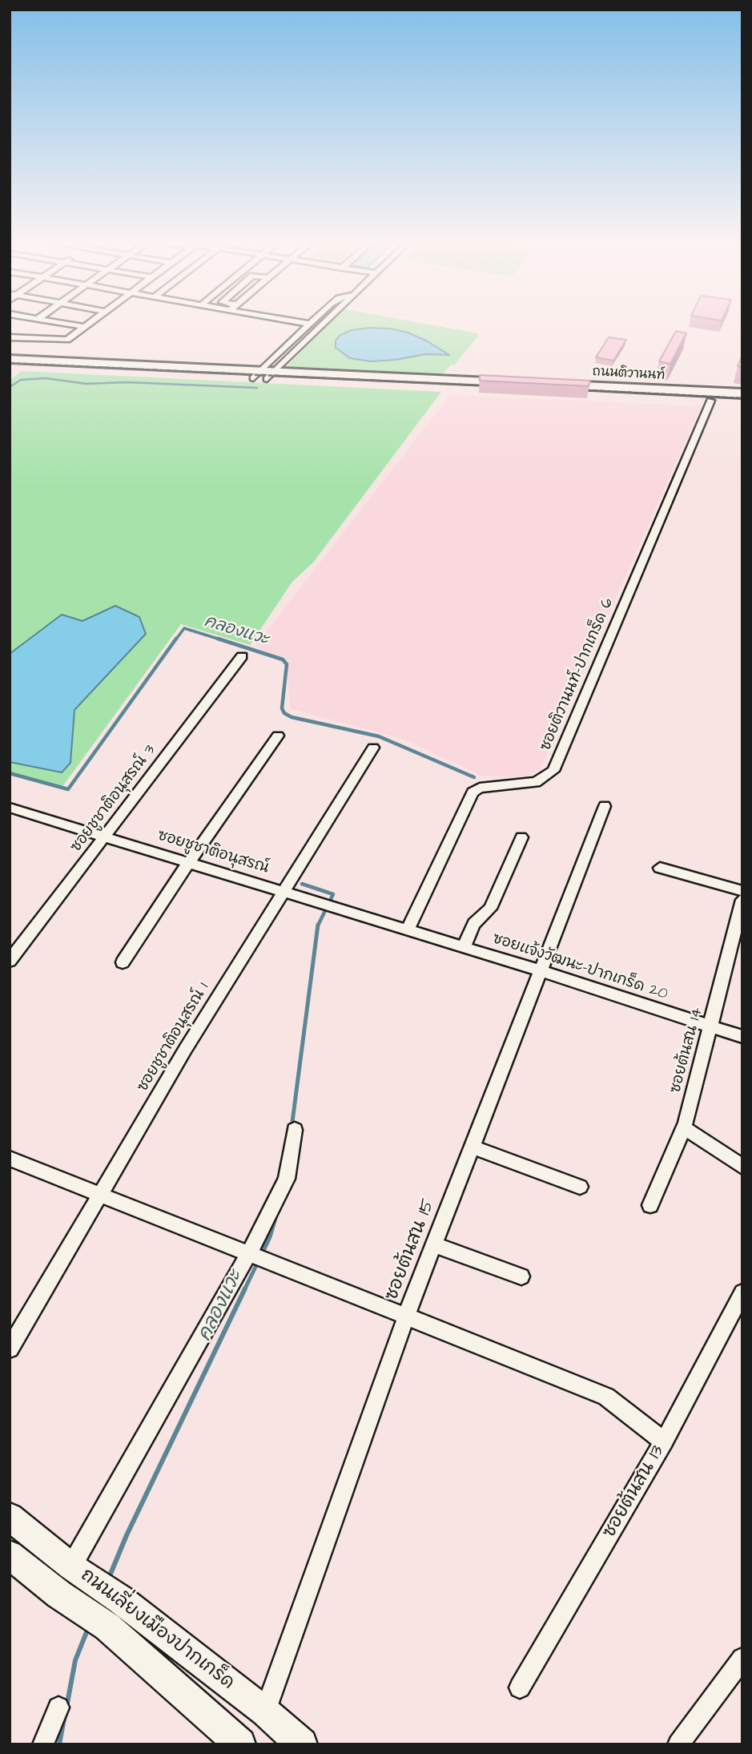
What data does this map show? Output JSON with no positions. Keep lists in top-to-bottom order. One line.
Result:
{"streets":{"main road":["ถนนติวานนท์","ถนนเลี่ยงเมืองปากเกร็ด"],"street":["ซอยติวานนท์-ปากเกร็ด 6","ซอยชูชาติอนุสรณ์ 3","ซอยชูชาติอนุสรณ์","ซอยแจ้งวัฒนะ-ปากเกร็ด 20","ซอยชูชาติอนุสรณ์ 1","ซอยต้นสน 14","ซอยต้นสน 15","ซอยต้นสน 13"]},"crossings":[["ถนนติวานนท์","ซอยติวานนท์-ปากเกร็ด 6"],["ซอยติวานนท์-ปากเกร็ด 6","ซอยชูชาติอนุสรณ์"],["ซอยติวานนท์-ปากเกร็ด 6","ซอยแจ้งวัฒนะ-ปากเกร็ด 20"],["ซอยชูชาติอนุสรณ์ 3","ซอยชูชาติอนุสรณ์"],["ซอยชูชาติอนุสรณ์","ซอยแจ้งวัฒนะ-ปากเกร็ด 20"],["ซอยชูชาติอนุสรณ์","ซอยชูชาติอนุสรณ์ 1"],["ซอยแจ้งวัฒนะ-ปากเกร็ด 20","ซอยต้นสน 14"],["ซอยแจ้งวัฒนะ-ปากเกร็ด 20","ซอยต้นสน 15"],["ซอยต้นสน 15","ถนนเลี่ยงเมืองปากเกร็ด"]],"water":["คลองแวะ"]}
